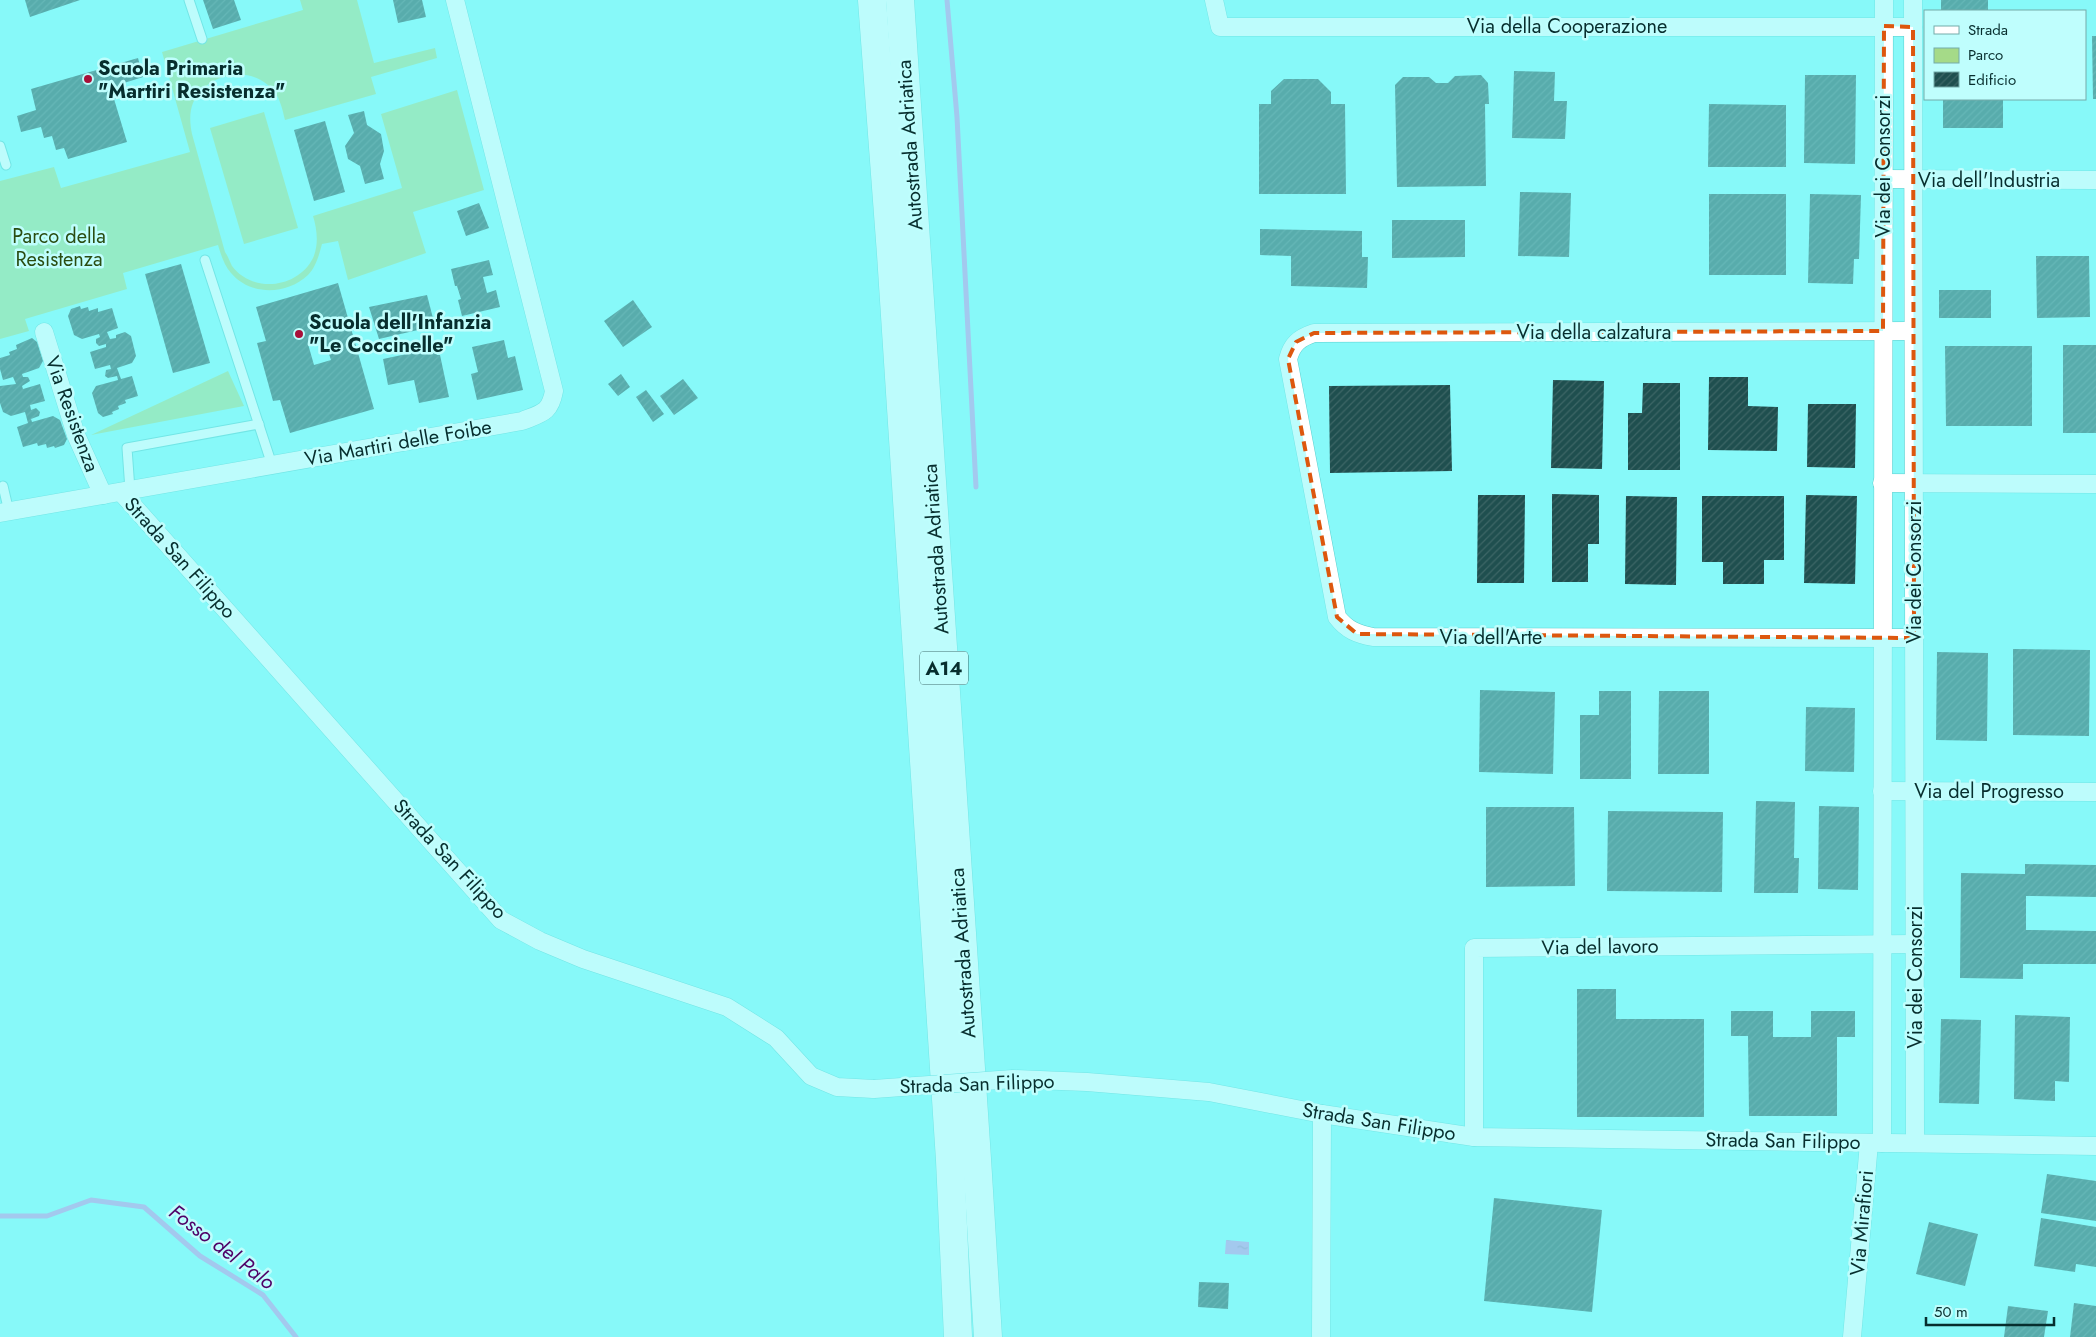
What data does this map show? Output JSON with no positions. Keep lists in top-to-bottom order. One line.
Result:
{"streets":{"highway":["Autostrada Adriatica","A14"],"street":["Via della Cooperazione","Via dei Consorzi","Via dell'Industria","Via della calzatura","Via Resistenza","Via Martiri delle Foibe","Strada San Filippo","Via dell'Arte","Via del Progresso","Via del lavoro","Via Mirafiori"]},"crossings":[["Via della Cooperazione","Via dei Consorzi"],["Via dei Consorzi","Via dell'Industria"],["Via dei Consorzi","Via della calzatura"],["Via dei Consorzi","Strada San Filippo"],["Via dei Consorzi","Via dell'Arte"],["Via dei Consorzi","Via del Progresso"],["Via dei Consorzi","Via del lavoro"],["Via dei Consorzi","Via Mirafiori"],["Via della calzatura","Via dell'Arte"],["Via Resistenza","Via Martiri delle Foibe"],["Via Martiri delle Foibe","Strada San Filippo"],["Strada San Filippo","Via del lavoro"],["Strada San Filippo","Via Mirafiori"]],"water":["Fosso del Palo"],"parks":["Parco della Resistenza"],"places":["Scuola Primaria \"Martiri Resistenza\"","Scuola dell'Infanzia \"Le Coccinelle\""],"legend":["Strada","Parco","Edificio"],"scale_bar":"50 m"}
